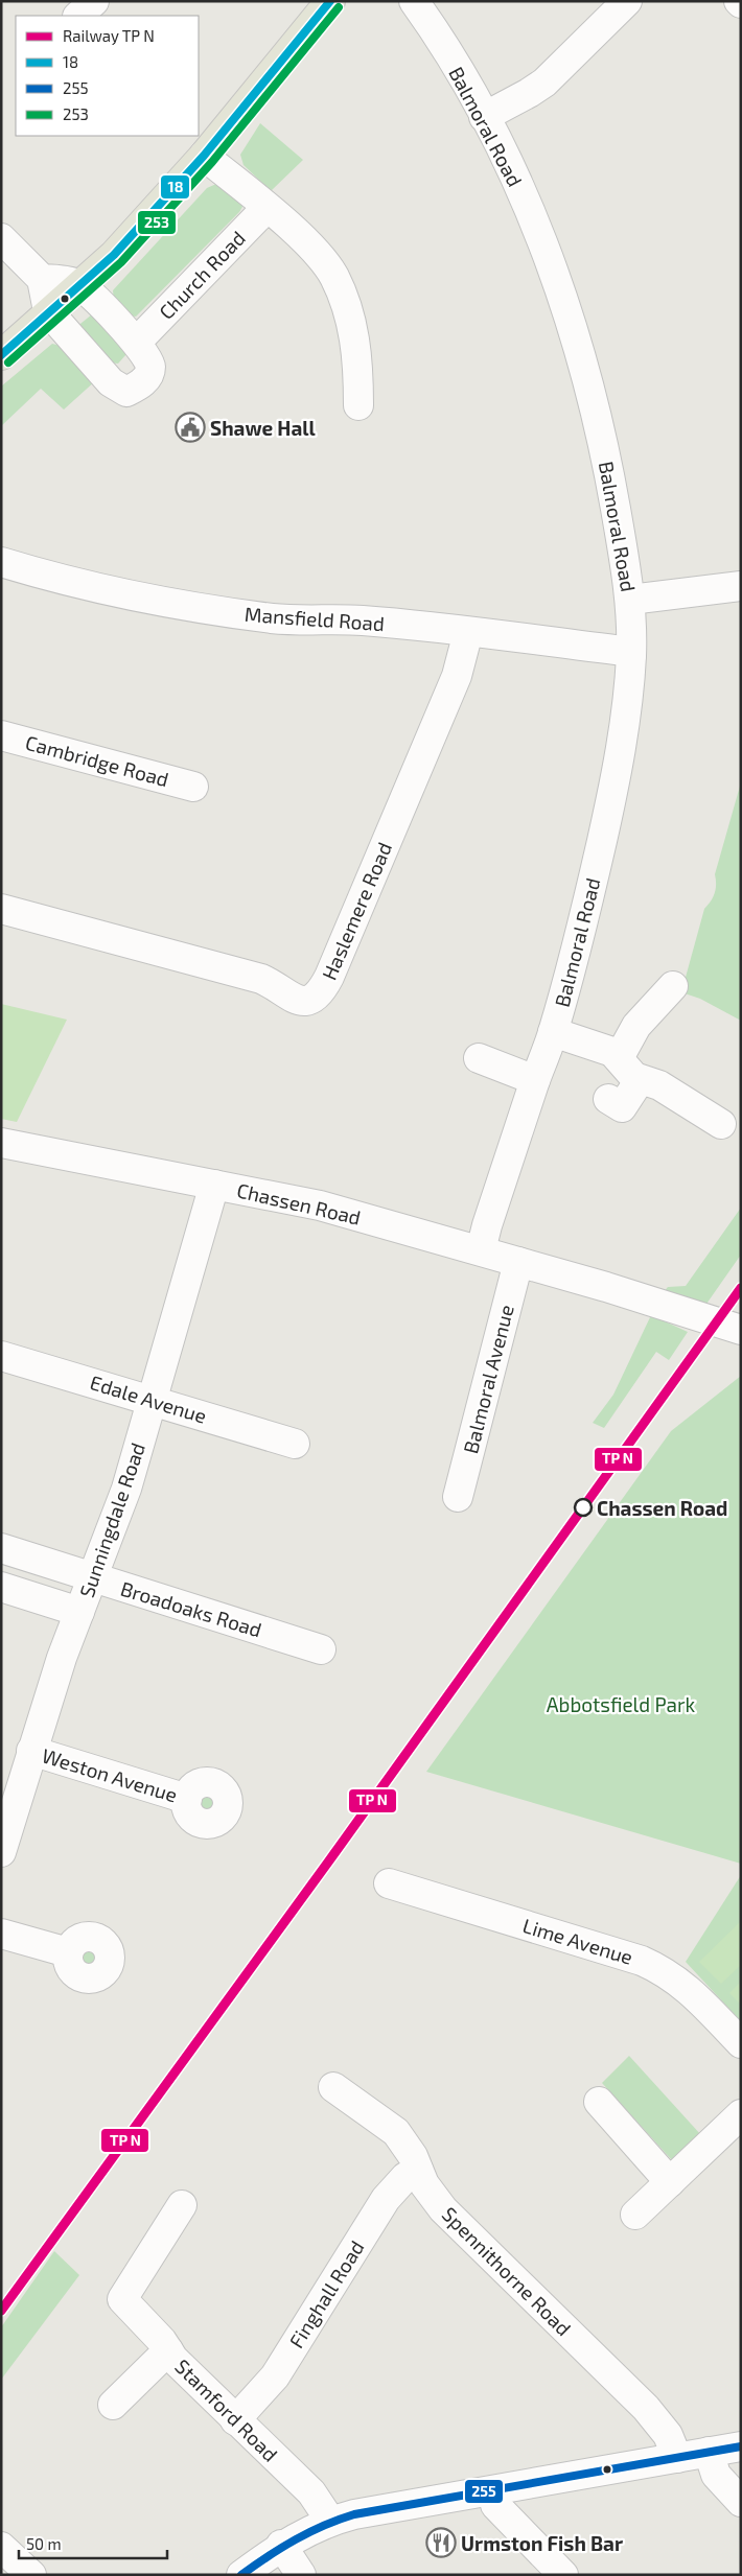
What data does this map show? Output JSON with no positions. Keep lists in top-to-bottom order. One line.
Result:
{"streets":{"street":["Balmoral Road","Church Road","Mansfield Road","Cambridge Road","Haslemere Road","Chassen Road","Balmoral Avenue","Edale Avenue","Sunningdale Road","Broadoaks Road","Weston Avenue","Lime Avenue","Spennithorne Road","Finghall Road","Stamford Road"]},"crossings":[["Balmoral Road","Mansfield Road"],["Balmoral Road","Chassen Road"],["Mansfield Road","Haslemere Road"],["Chassen Road","Balmoral Avenue"],["Chassen Road","Sunningdale Road"],["Edale Avenue","Sunningdale Road"],["Sunningdale Road","Broadoaks Road"],["Sunningdale Road","Weston Avenue"],["Spennithorne Road","Finghall Road"],["Finghall Road","Stamford Road"]],"parks":["Abbotsfield Park"],"places":{"public building":["Shawe Hall"],"other":["Chassen Road"],"restaurant":["Urmston Fish Bar"]},"lines":["transit line 18","transit line 253","transit line 255"],"legend":["Railway TP N","18","255","253"],"scale_bar":"50 m"}
